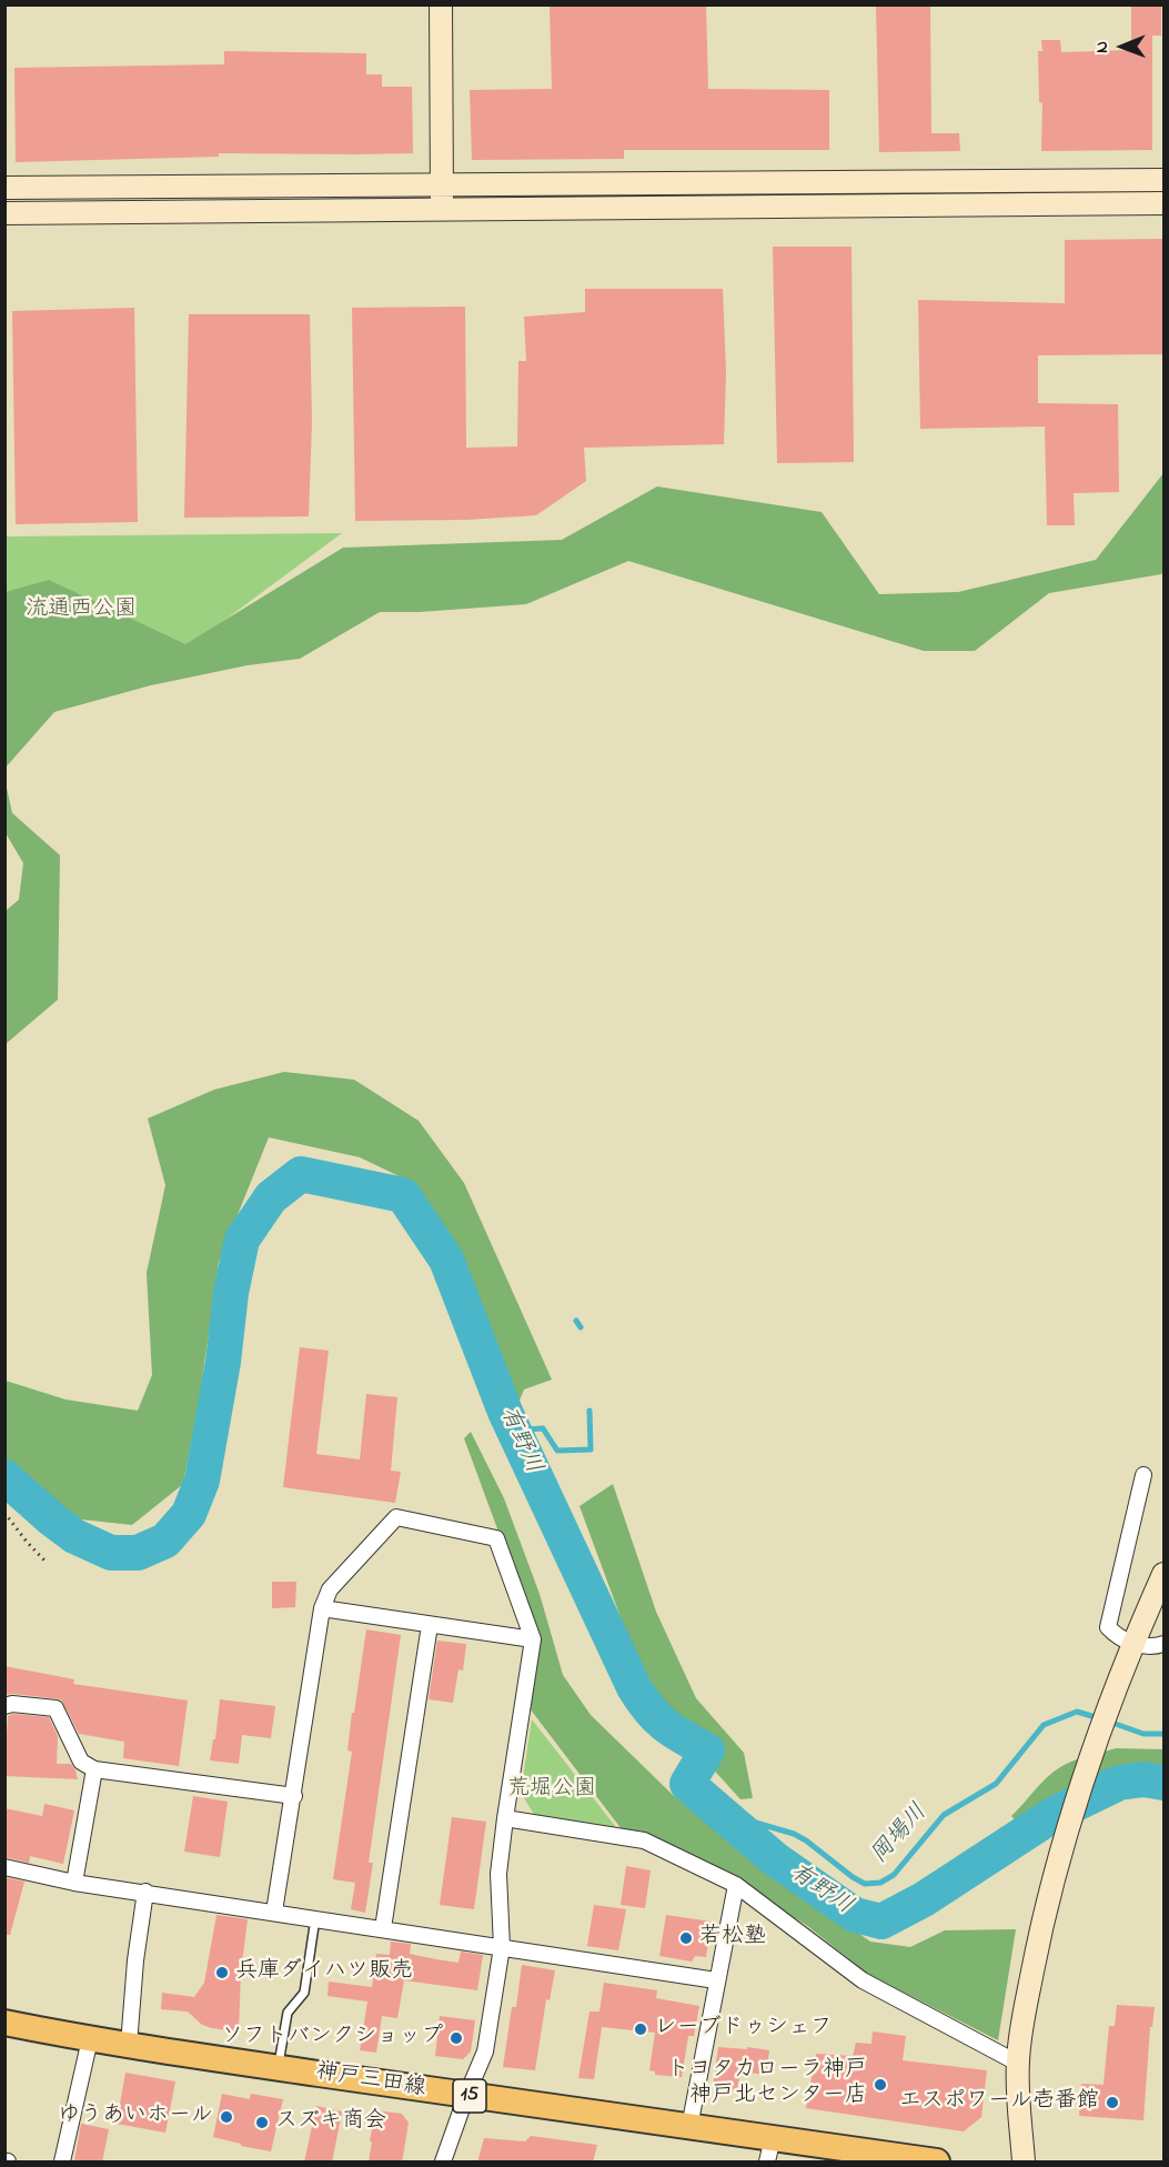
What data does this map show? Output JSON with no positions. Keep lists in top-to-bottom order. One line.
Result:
{"streets":{"main road":["神戸三田線","15"]},"water":["有野川","岡場川"],"parks":["流通西公園","荒堀公園"],"places":["若松塾","兵庫ダイハツ販売","レーブドゥシェフ","ソフトバンクショップ","トヨタカローラ神戸 神戸北センター店","エスポワール壱番館","ゆうあいホール","スズキ商会"],"north":"left"}
